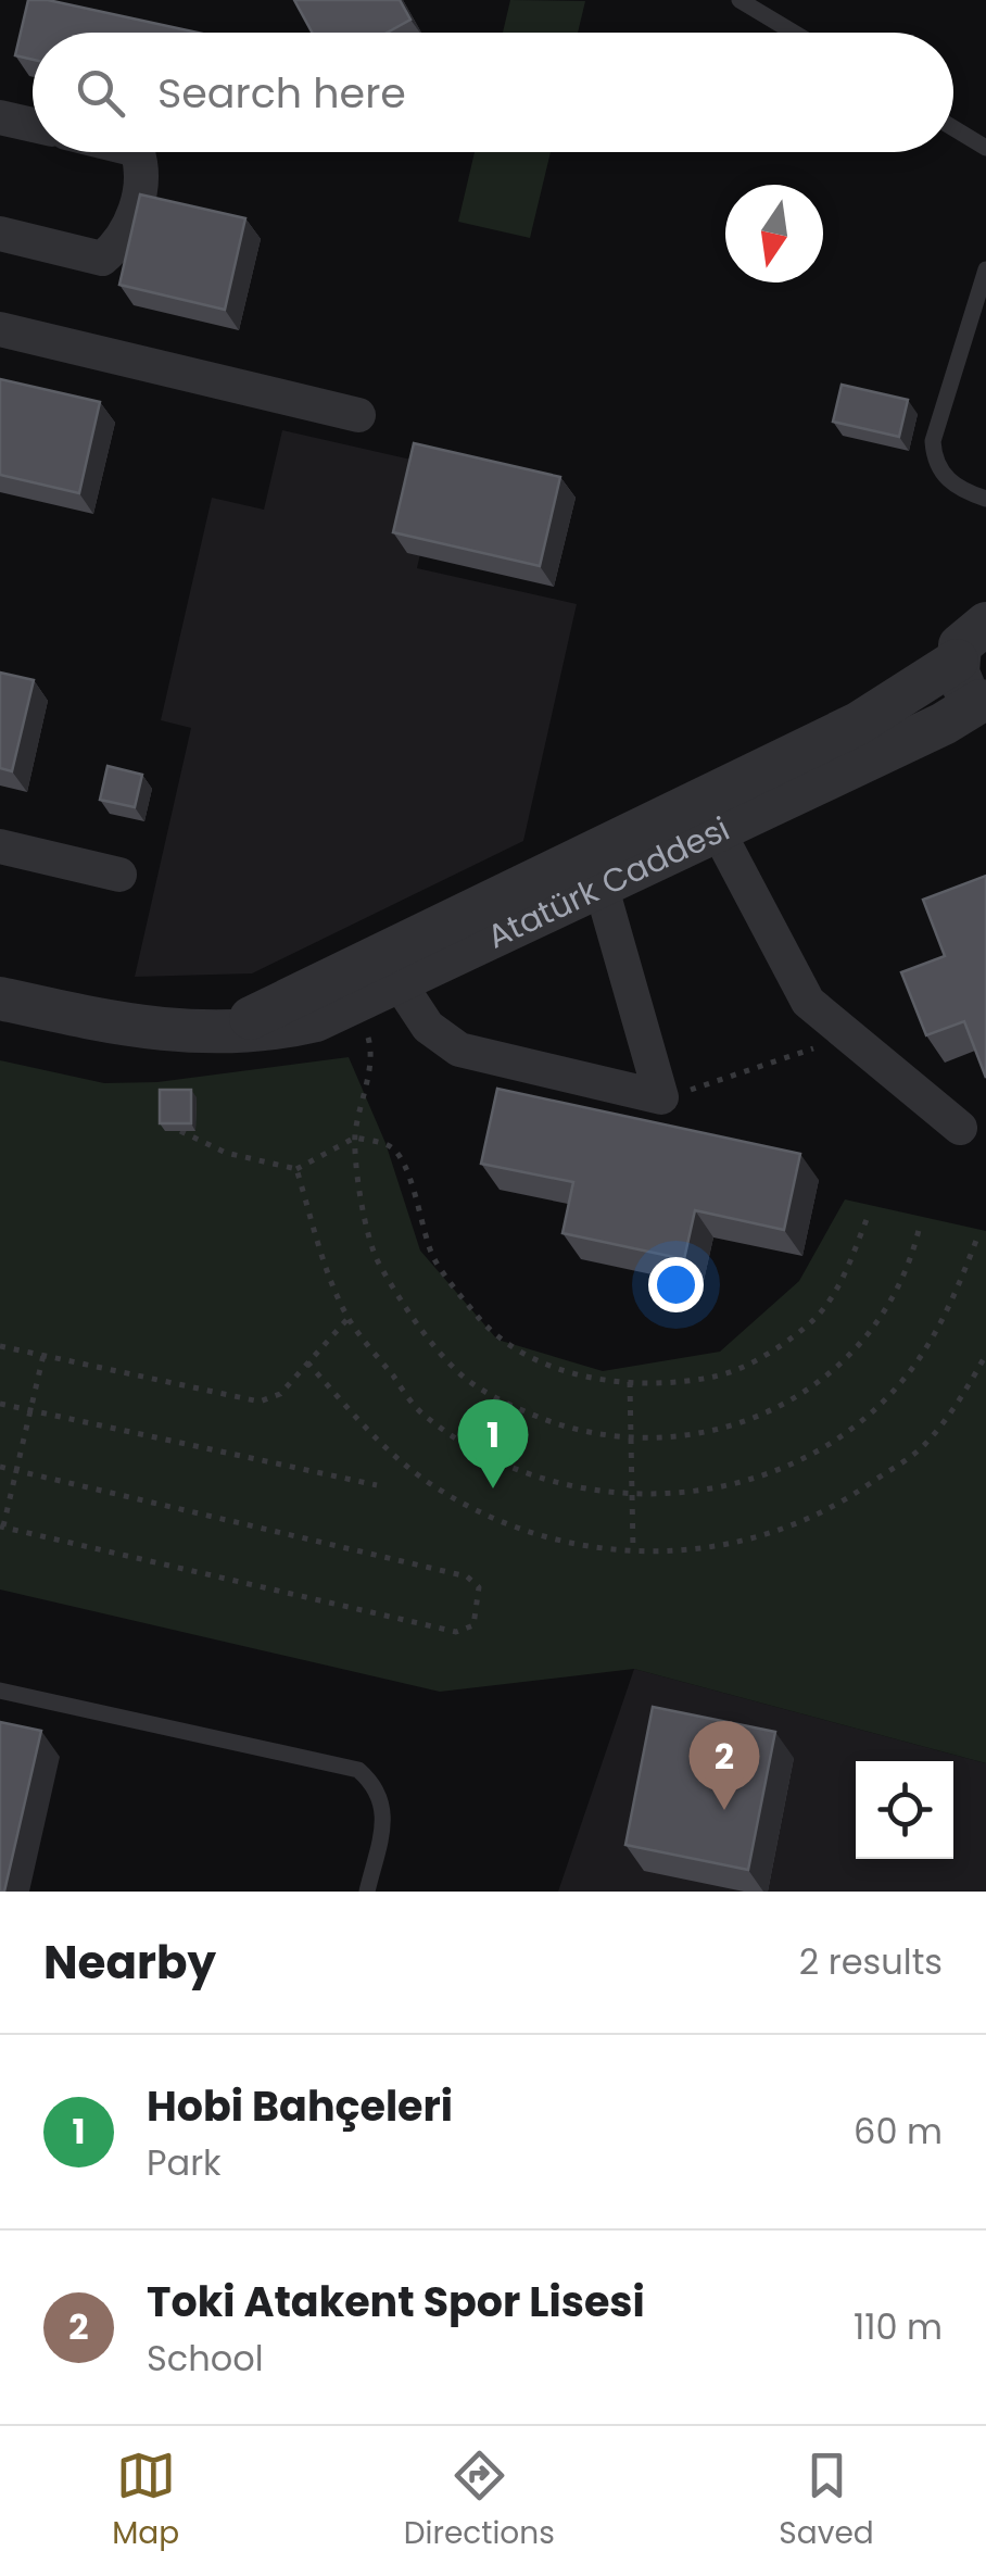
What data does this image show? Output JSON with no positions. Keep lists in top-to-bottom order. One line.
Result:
{"streets":{"street":["Atatürk Caddesi"]},"north":"bottom","page":{"search":"Search here","pins":["1","2"],"heading":["Nearby","2 results"],"list":[{"mark":"1","name":"Hobi Bahçeleri","note":"Park","value":"60 m"},{"mark":"2","name":"Toki Atakent Spor Lisesi","note":"School","value":"110 m"}],"nav":["Map","Directions","Saved"]}}
